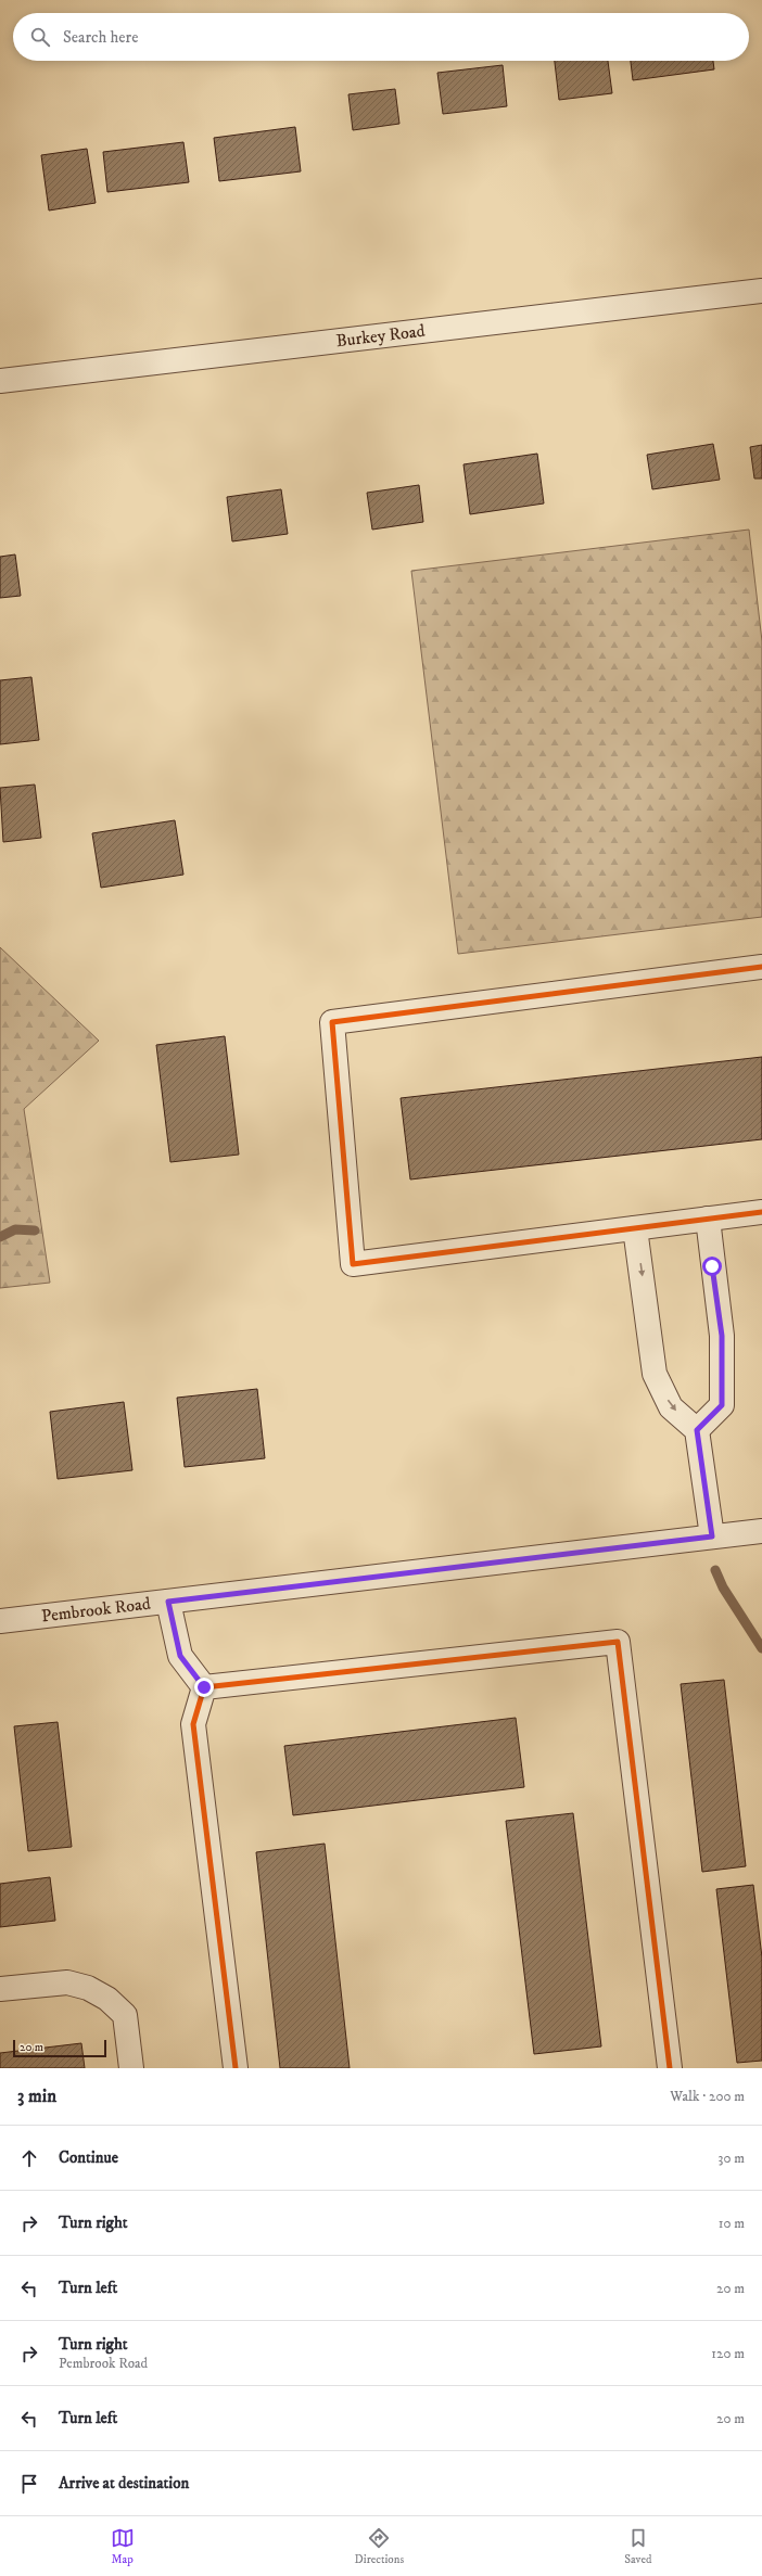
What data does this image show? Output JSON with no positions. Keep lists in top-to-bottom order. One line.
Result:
{"streets":{"street":["Burkey Road","Pembrook Road"]},"scale_bar":"20 m","page":{"search":"Search here","scale":"20 m","heading":["3 min","Walk · 200 m"],"list":[["Continue","30 m"],["Turn right","10 m"],["Turn left","20 m"],["Turn right","Pembrook Road","120 m"],["Turn left","20 m"],"Arrive at destination"],"nav":["Map","Directions","Saved"]}}
